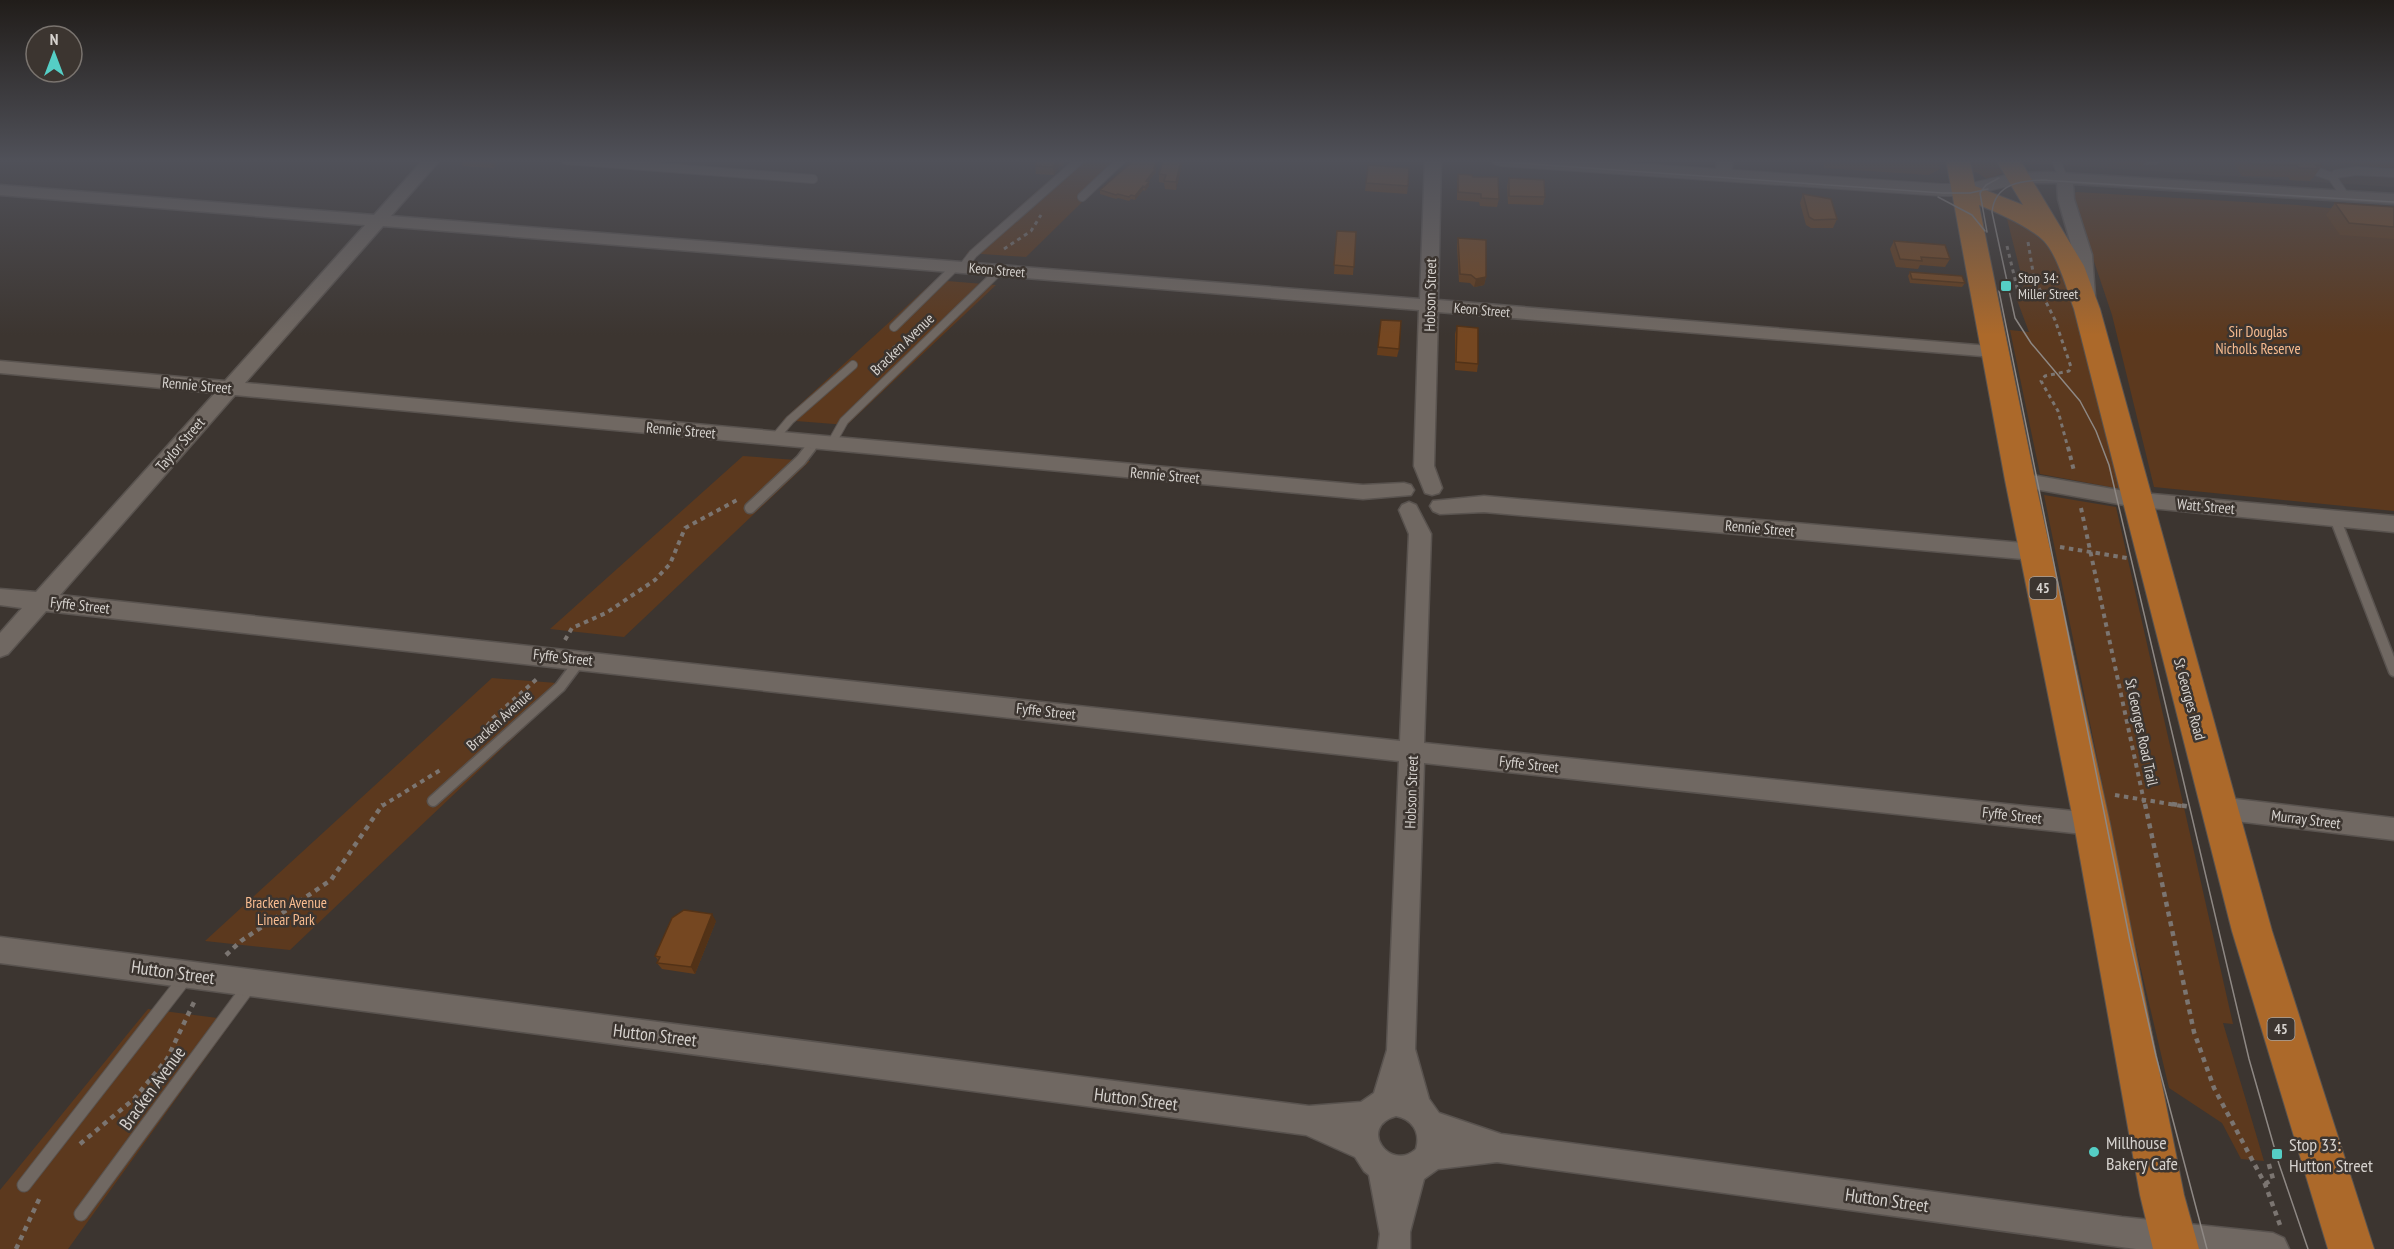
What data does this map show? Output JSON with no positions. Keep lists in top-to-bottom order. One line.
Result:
{"streets":{"highway":["45","St Georges Road"],"street":["Keon Street","Hobson Street","Rennie Street","Taylor Street","Watt Street","Fyffe Street","Murray Street","Hutton Street"],"lane":["Bracken Avenue"],"path":["St Georges Road Trail"]},"crossings":[["Keon Street","Hobson Street"],["Keon Street","Bracken Avenue"],["Keon Street","Taylor Street"],["Keon Street","45"],["Hobson Street","Rennie Street"],["Hobson Street","Fyffe Street"],["Hobson Street","Hutton Street"],["Bracken Avenue","Rennie Street"],["Bracken Avenue","Fyffe Street"],["Bracken Avenue","Hutton Street"],["Rennie Street","Taylor Street"],["Rennie Street","45"],["Taylor Street","Fyffe Street"],["Watt Street","45"],["Watt Street","St Georges Road"],["Watt Street","St Georges Road Trail"],["45","Fyffe Street"],["45","Hutton Street"],["St Georges Road","Murray Street"],["St Georges Road Trail","Hutton Street"]],"parks":["Sir Douglas Nicholls Reserve","Bracken Avenue Linear Park"],"places":{"transit":["Stop 34: Miller Street","Stop 33: Hutton Street"],"other":["Millhouse Bakery Cafe"]},"north":"top"}
